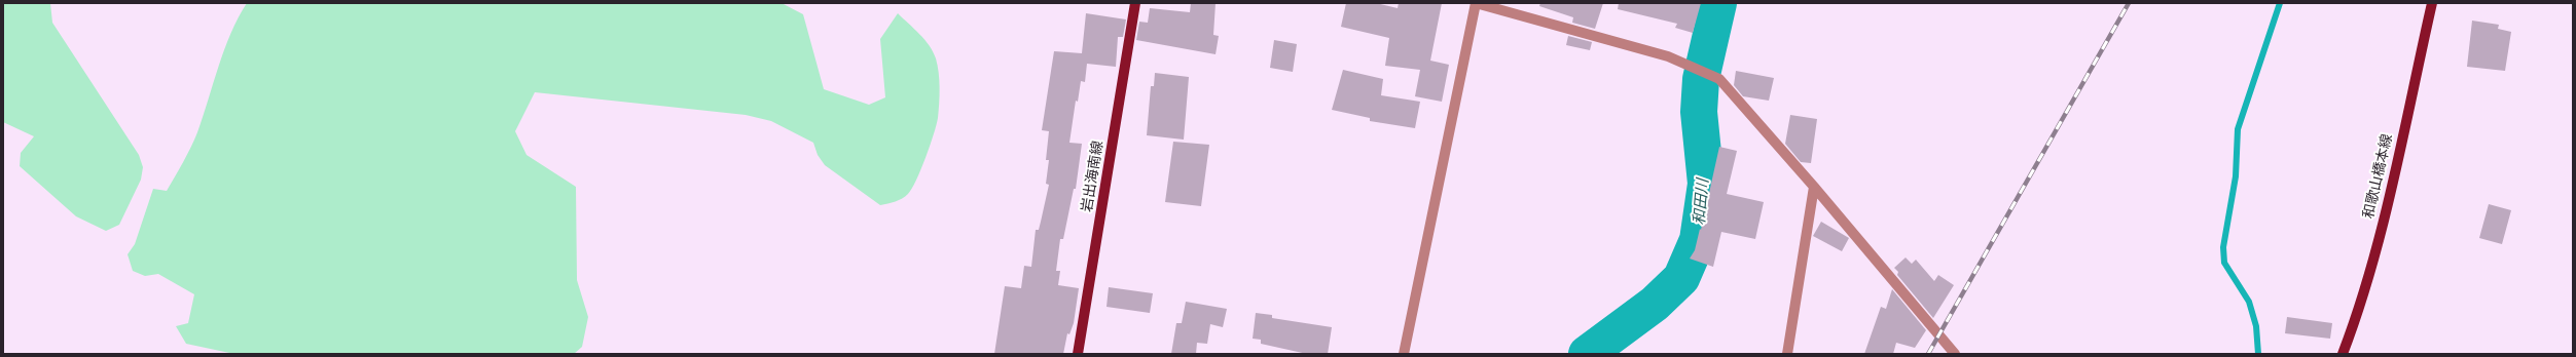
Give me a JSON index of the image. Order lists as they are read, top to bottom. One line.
{"streets":{"main road":["岩出海南線","和歌山橋本線"]},"water":["和田川"]}
